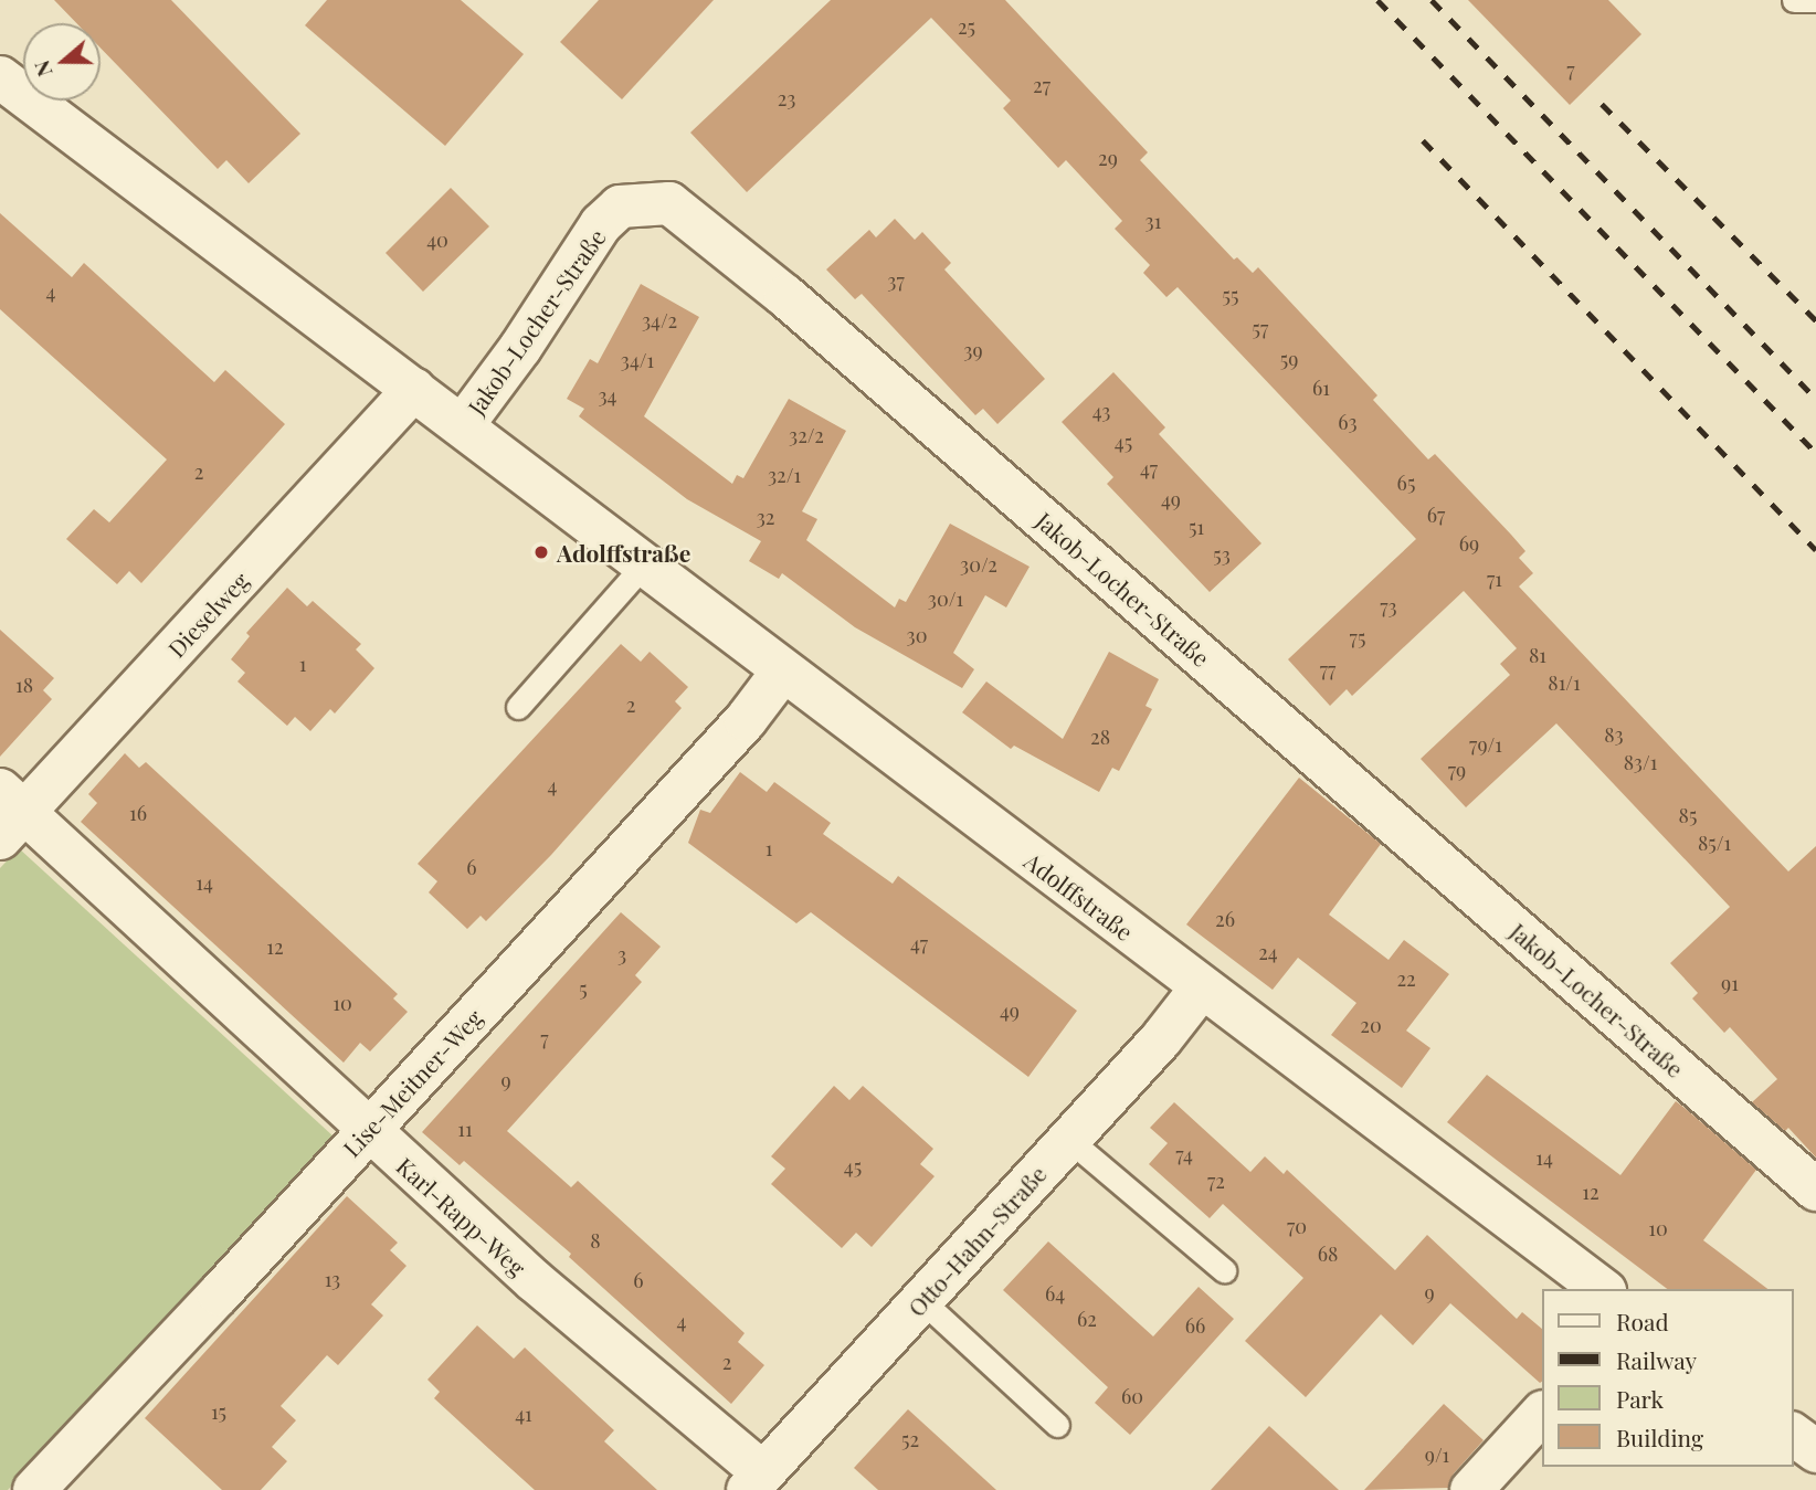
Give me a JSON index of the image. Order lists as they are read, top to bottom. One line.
{"streets":{"street":["Jakob-Locher-Straße","Dieselweg","Adolffstraße","Lise-Meitner-Weg","Karl-Rapp-Weg","Otto-Hahn-Straße"]},"crossings":[["Jakob-Locher-Straße","Adolffstraße"],["Dieselweg","Adolffstraße"],["Dieselweg","Karl-Rapp-Weg"],["Adolffstraße","Lise-Meitner-Weg"],["Adolffstraße","Otto-Hahn-Straße"],["Lise-Meitner-Weg","Karl-Rapp-Weg"],["Karl-Rapp-Weg","Otto-Hahn-Straße"]],"places":["Adolffstraße"],"house_numbers":["25","7","27","23","29","31","40","37","4","55","34/2","57","39","59","34/1","61","34","43","63","32/2","45","47","2","32/1","65","49","67","32","51","69","53","30/2","71","30/1","73","30","75","81","1","77","81/1","18","2","83","28","79/1","83/1","79","4","16","85","85/1","1","6","14","26","47","12","24","3","22","91","5","10","49","20","7","9","11","74","14","45","72","12","70","10","8","68","13","6","9","64","62","4","66","2","60","15","41","52","9/1"],"legend":["Road","Railway","Park","Building"],"north":"left"}
